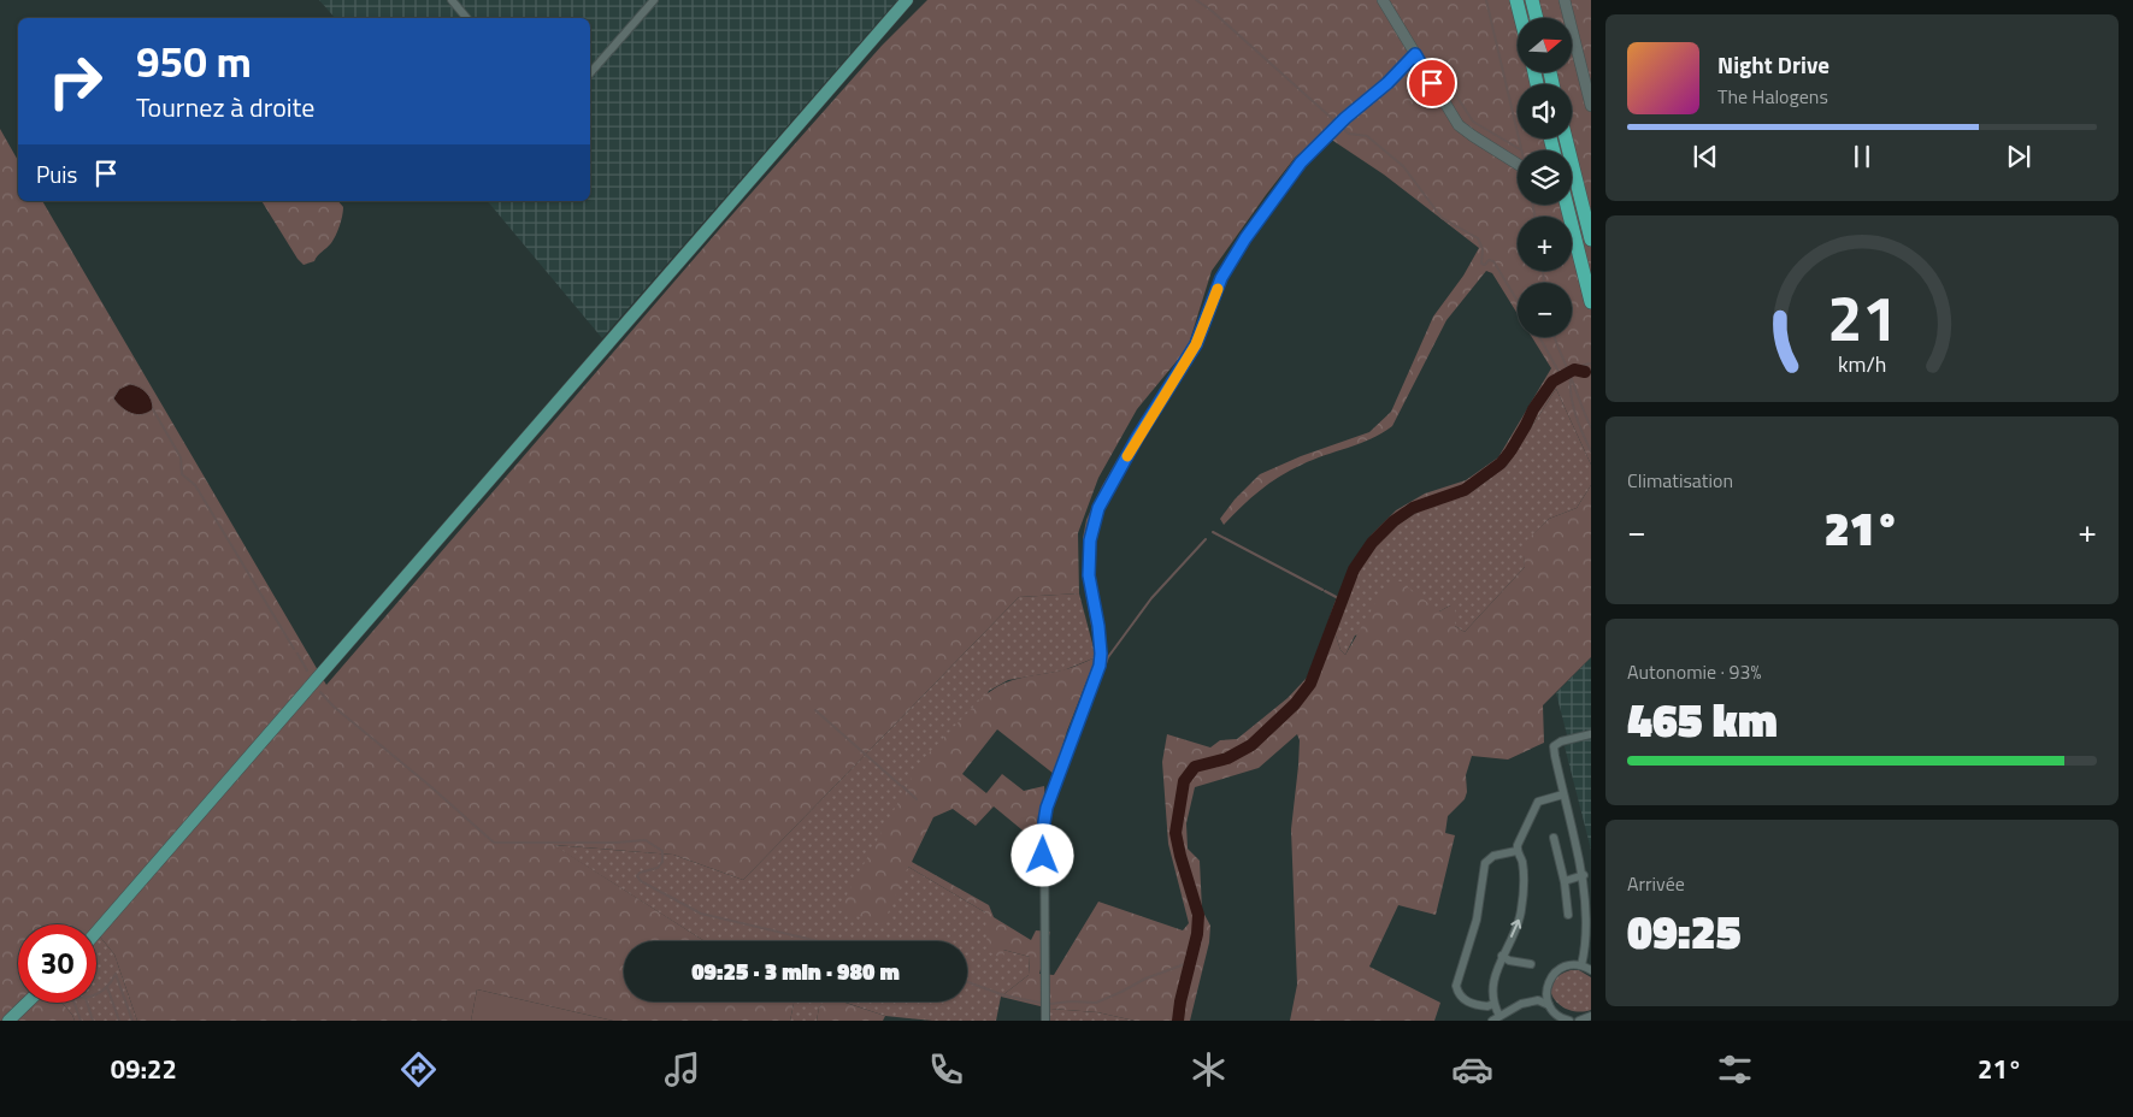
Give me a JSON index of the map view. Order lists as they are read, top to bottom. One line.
{"north":"right","page":{"map_buttons":["+","−"],"turn":["950 m","Tournez à droite"],"song":["Night Drive","The Halogens"],"then":"Puis","tile":["Climatisation",["Autonomie · 93%","465 km"],["Arrivée","09:25"]],"heat":["−","21°","+"],"limit":"30","trip":"09:25 · 3 min · 980 m","tabs":["09:22","21°"],"gauge":["21","km/h"]}}
